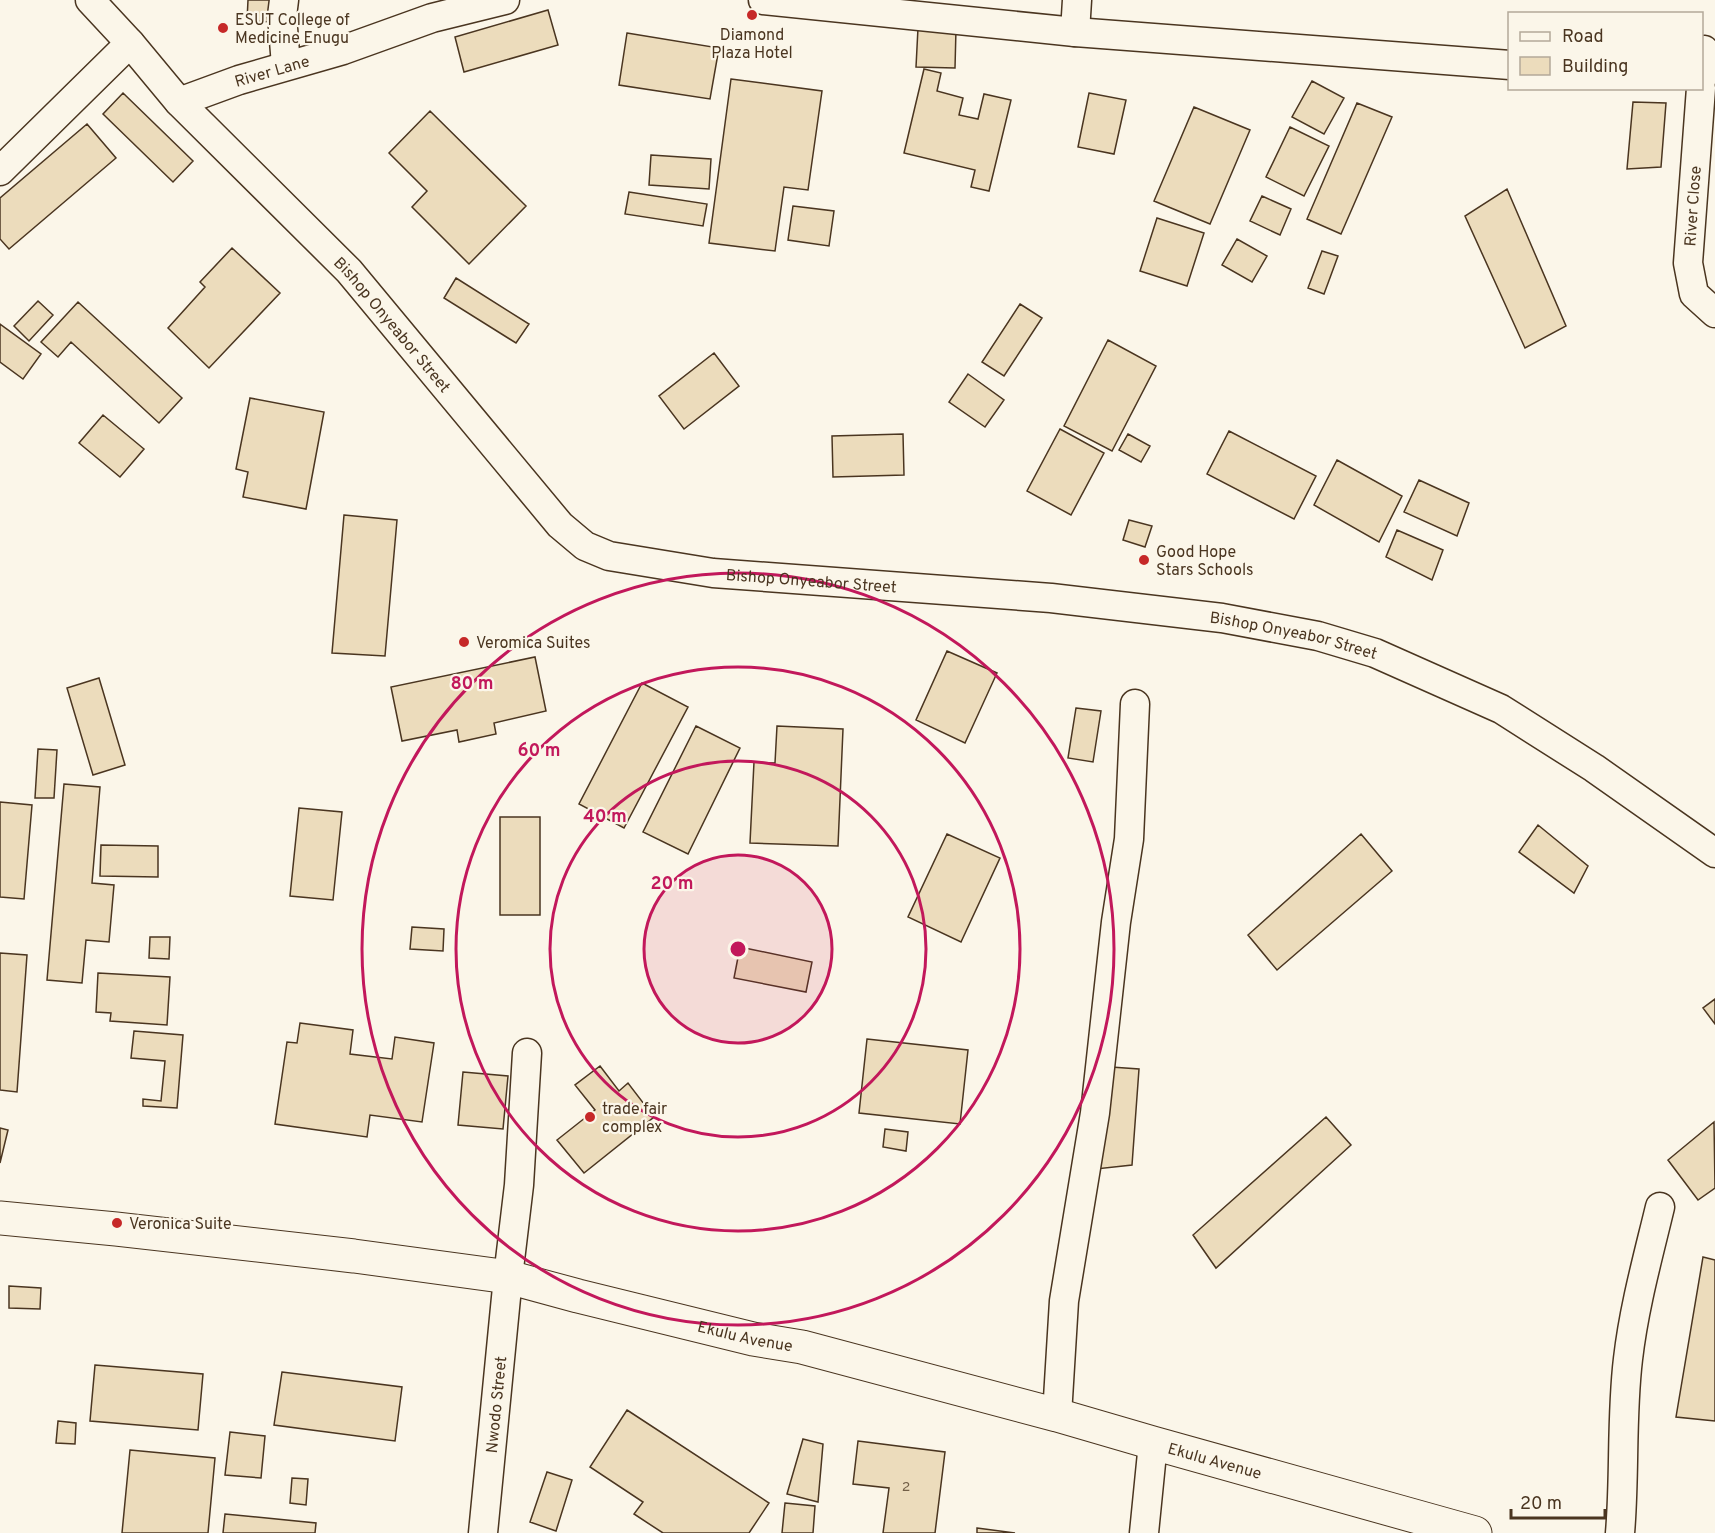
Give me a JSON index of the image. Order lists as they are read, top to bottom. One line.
{"streets":{"main road":["Ekulu Avenue"],"street":["River Lane","River Close","Bishop Onyeabor Street","Nwodo Street"]},"crossings":[["River Lane","Bishop Onyeabor Street"],["Ekulu Avenue","Nwodo Street"]],"places":["Diamond Plaza Hotel","ESUT College of Medicine Enugu","Good Hope Stars Schools","Veromica Suites","trade fair complex","Veronica Suite"],"house_numbers":["2"],"legend":["Road","Building"],"scale_bar":"20 m","rings":["80 m","60 m","40 m","20 m"]}
